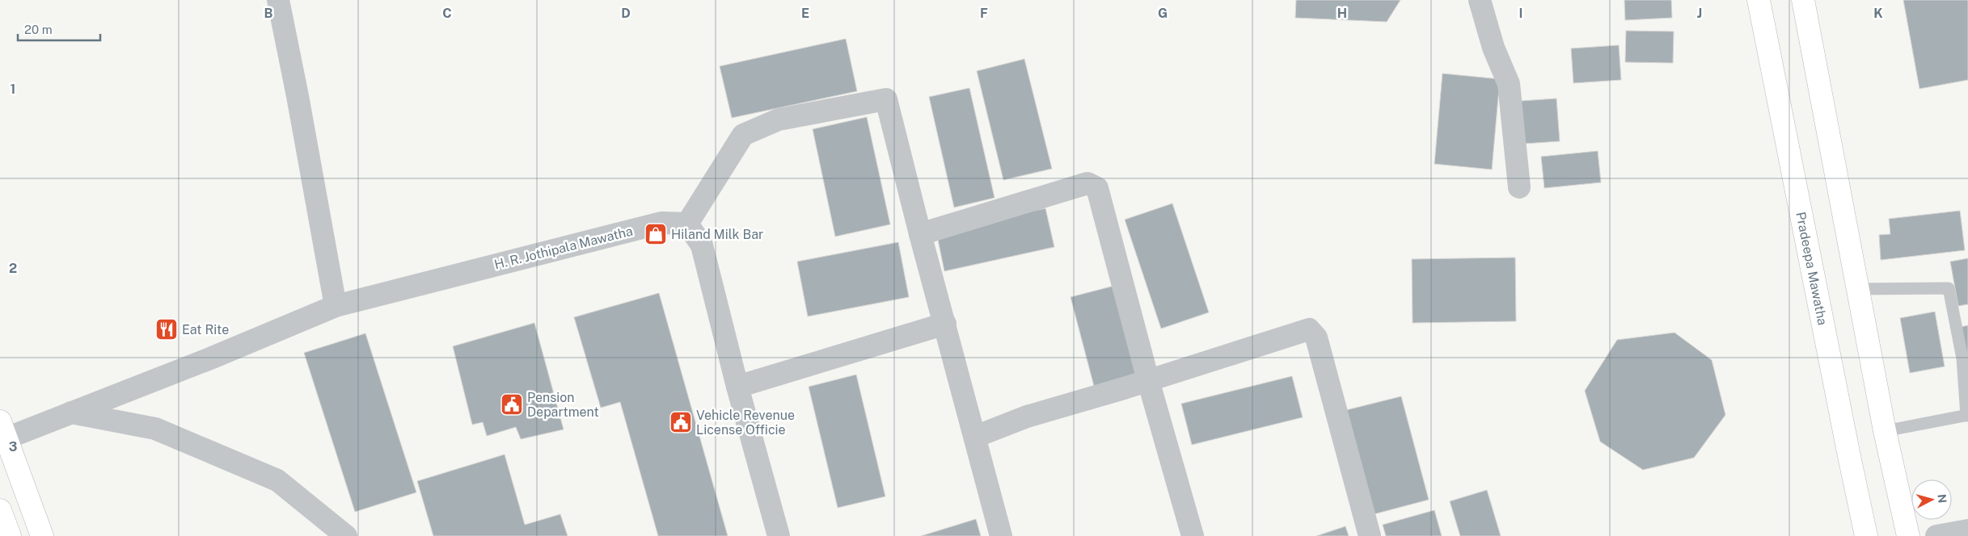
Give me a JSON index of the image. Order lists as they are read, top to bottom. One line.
{"streets":{"main road":["Pradeepa Mawatha"],"street":["H. R. Jothipala Mawatha"]},"places":{"shop":["Hiland Milk Bar"],"restaurant":["Eat Rite"],"public building":["Pension Department","Vehicle Revenue License Officie"]},"scale_bar":"20 m","north":"right","grid":{"columns":["B","C","D","E","F","G","H","I","J","K"],"rows":["1","2","3"]}}
